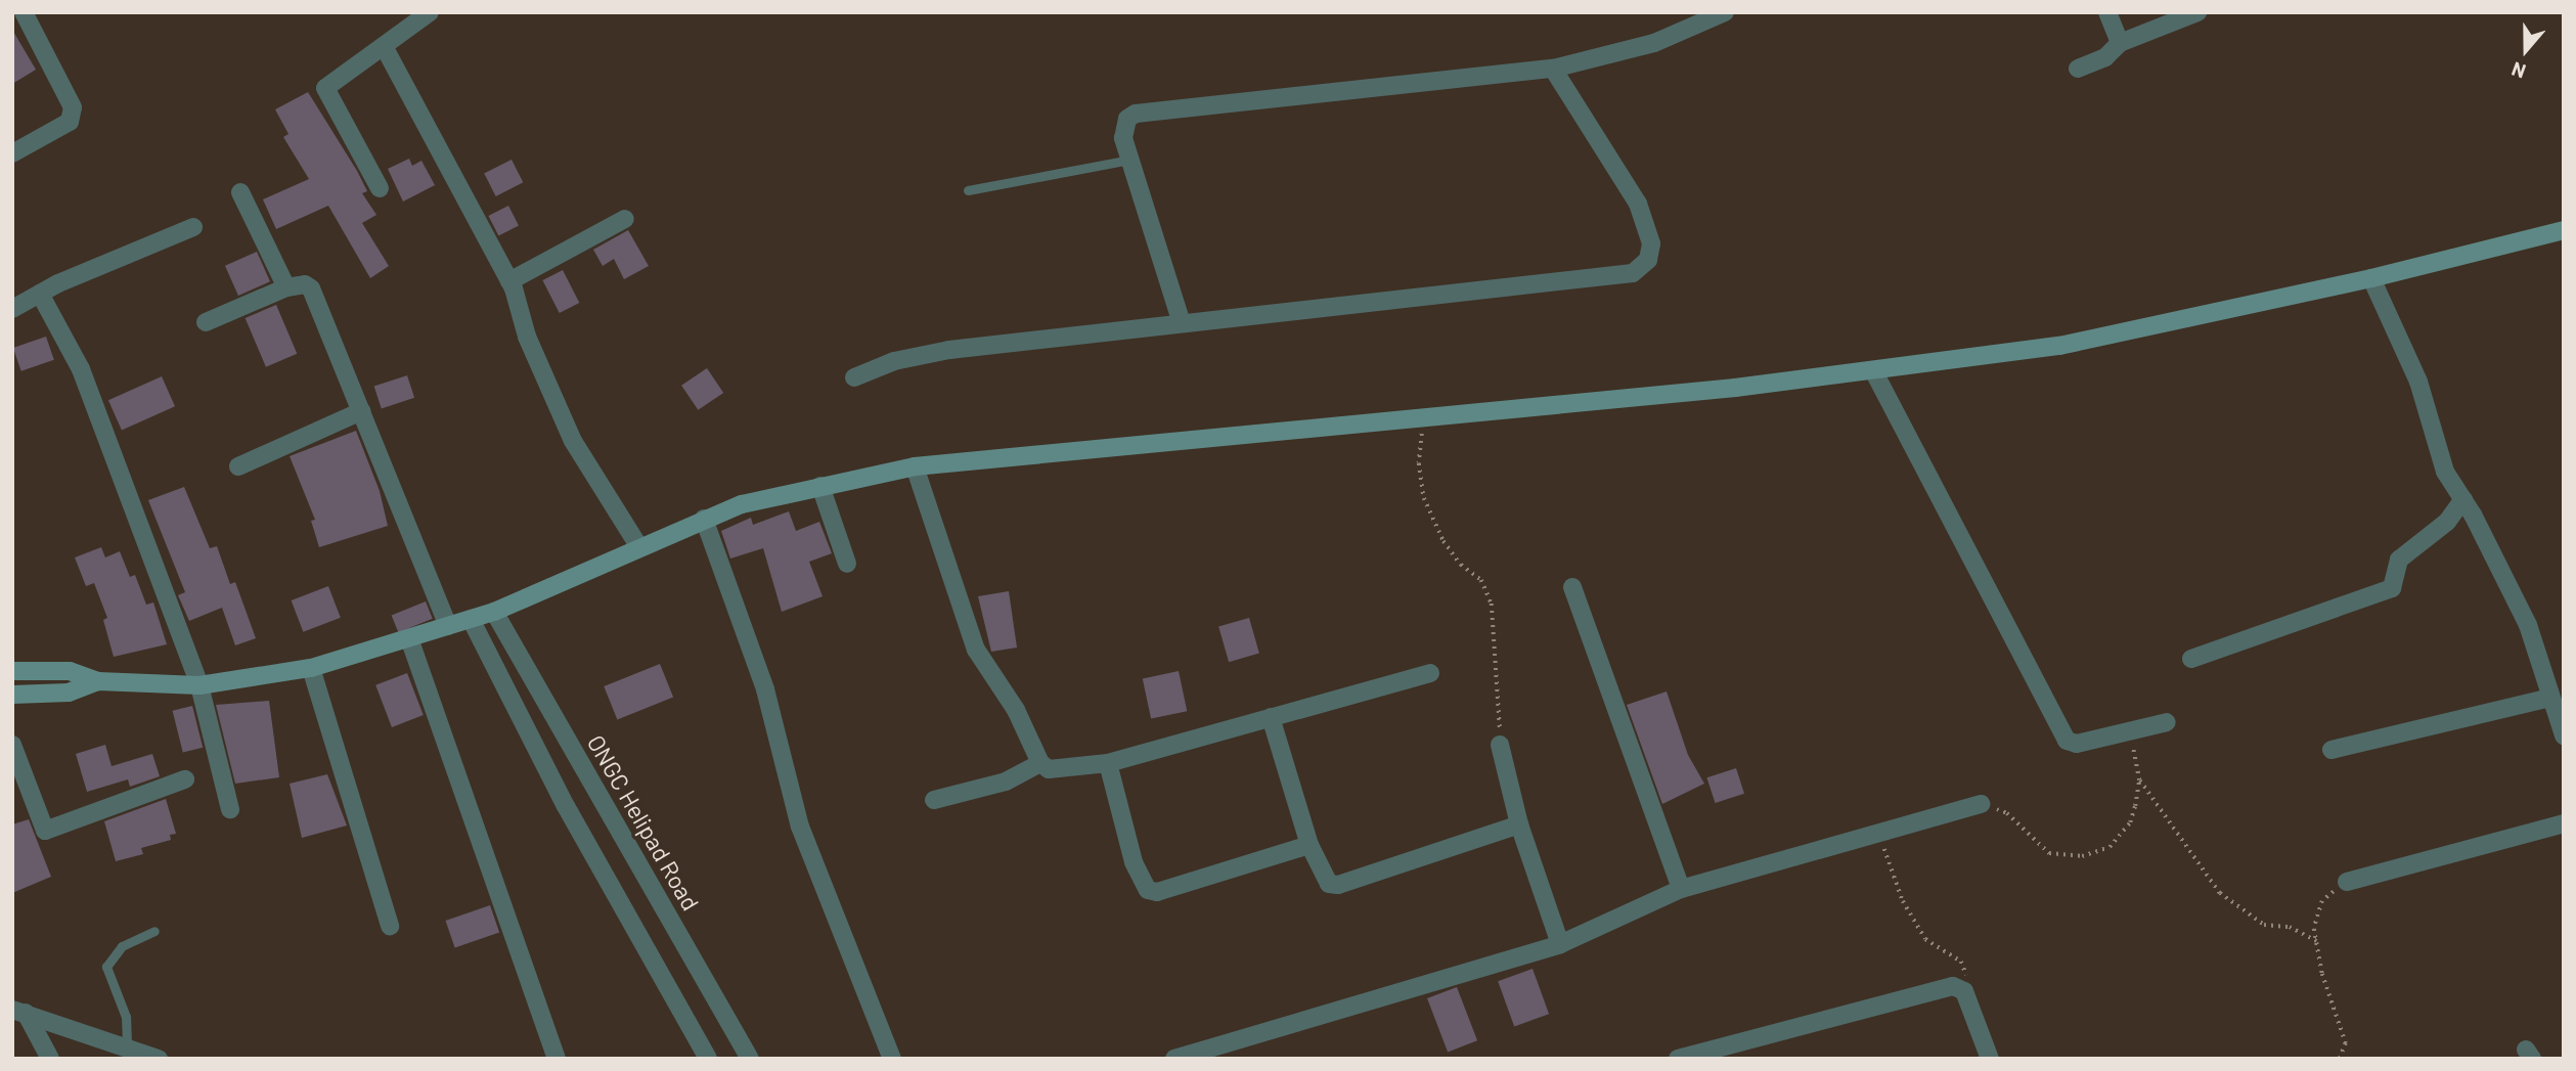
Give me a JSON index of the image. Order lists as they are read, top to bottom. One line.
{"streets":{"street":["ONGC Helipad Road"]},"north":"bottom"}
